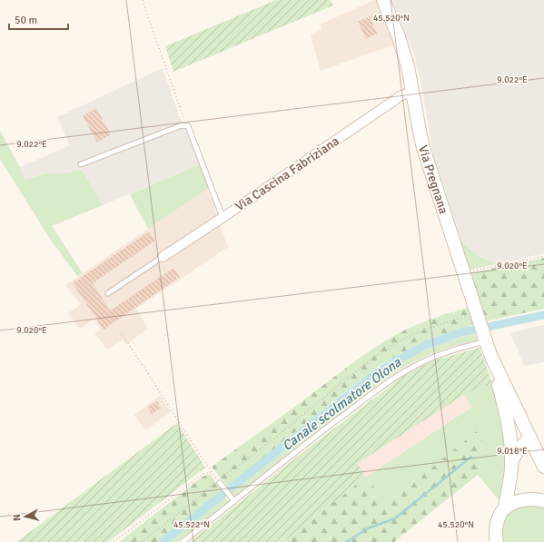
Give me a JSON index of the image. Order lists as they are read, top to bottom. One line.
{"streets":{"street":["Via Cascina Fabriziana","Via Pregnana"]},"crossings":[["Via Cascina Fabriziana","Via Pregnana"]],"water":["Canale scolmatore Olona"],"scale_bar":"50 m","north":"left","coordinates":["45.520°N","9.022°E","9.020°E","9.018°E","45.522°N"]}
